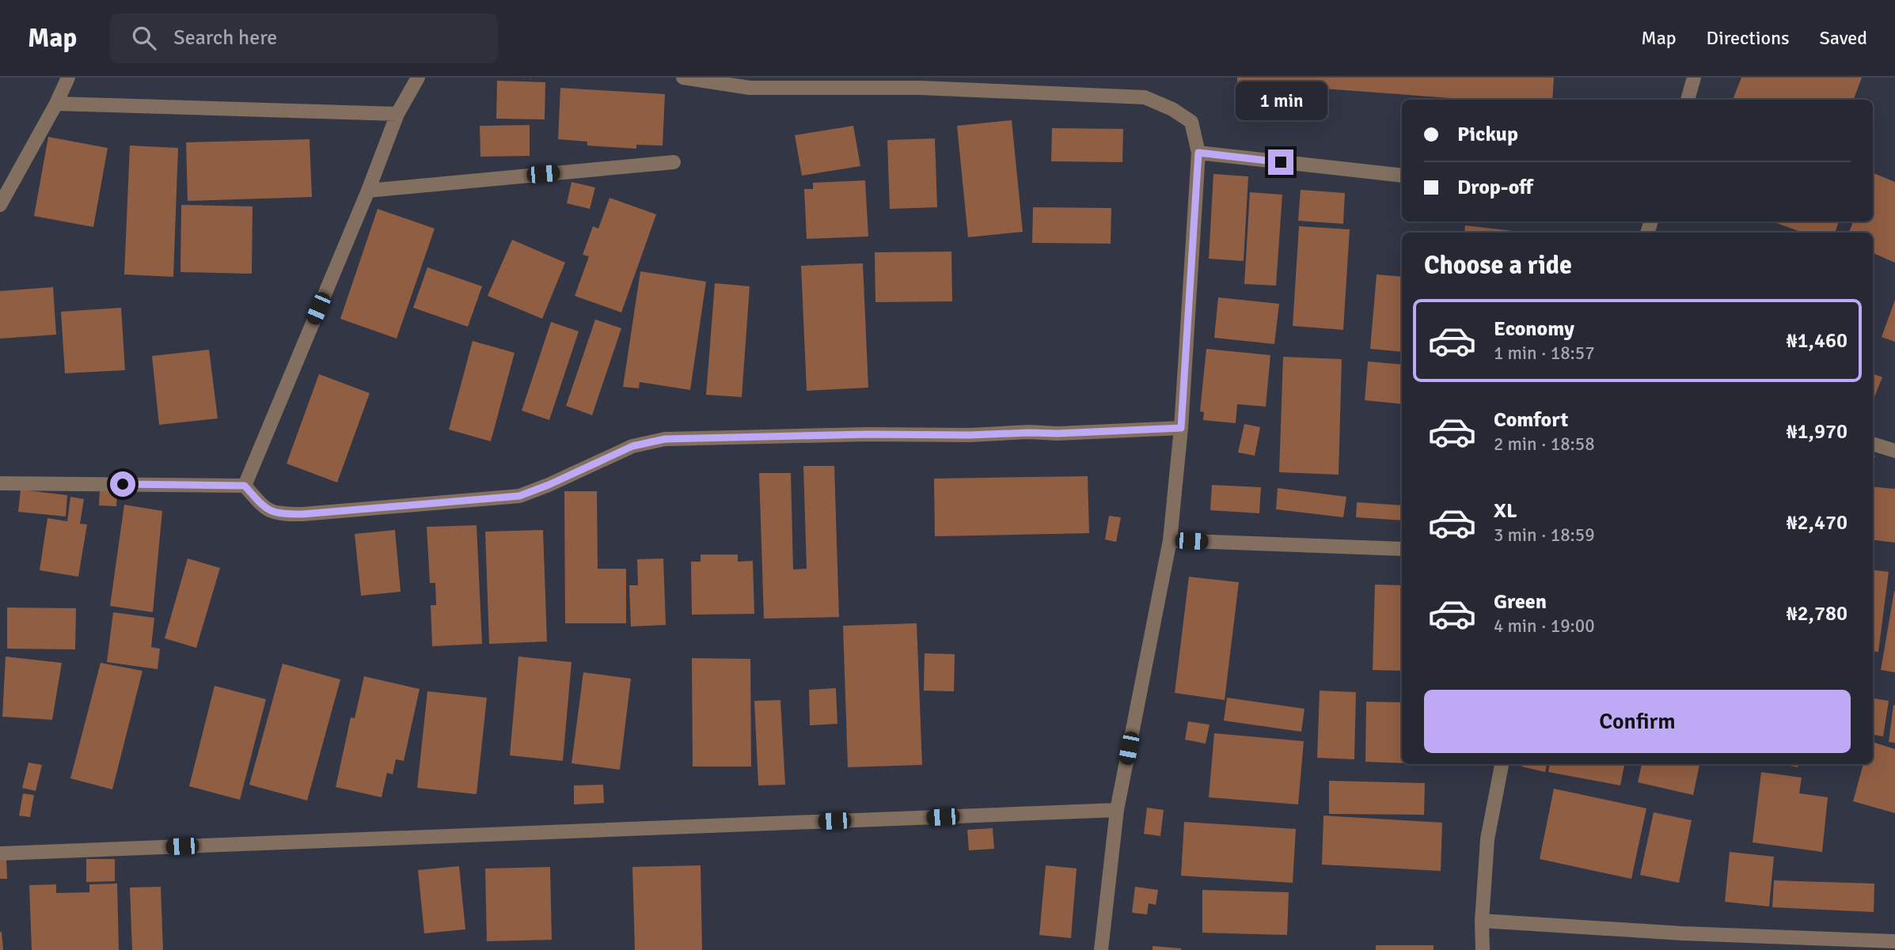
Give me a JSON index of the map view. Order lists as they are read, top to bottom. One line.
{"page":{"header":"Map","search":"Search here","nav":["Map","Directions","Saved"],"bubble":"1 min","banner":["Pickup","Drop-off"],"heading":"Choose a ride","list":[{"name":"Economy","note":"1 min · 18:57","value":"₦1,460"},{"name":"Comfort","note":"2 min · 18:58","value":"₦1,970"},{"name":"XL","note":"3 min · 18:59","value":"₦2,470"},{"name":"Green","note":"4 min · 19:00","value":"₦2,780"}],"buttons":"Confirm"}}
